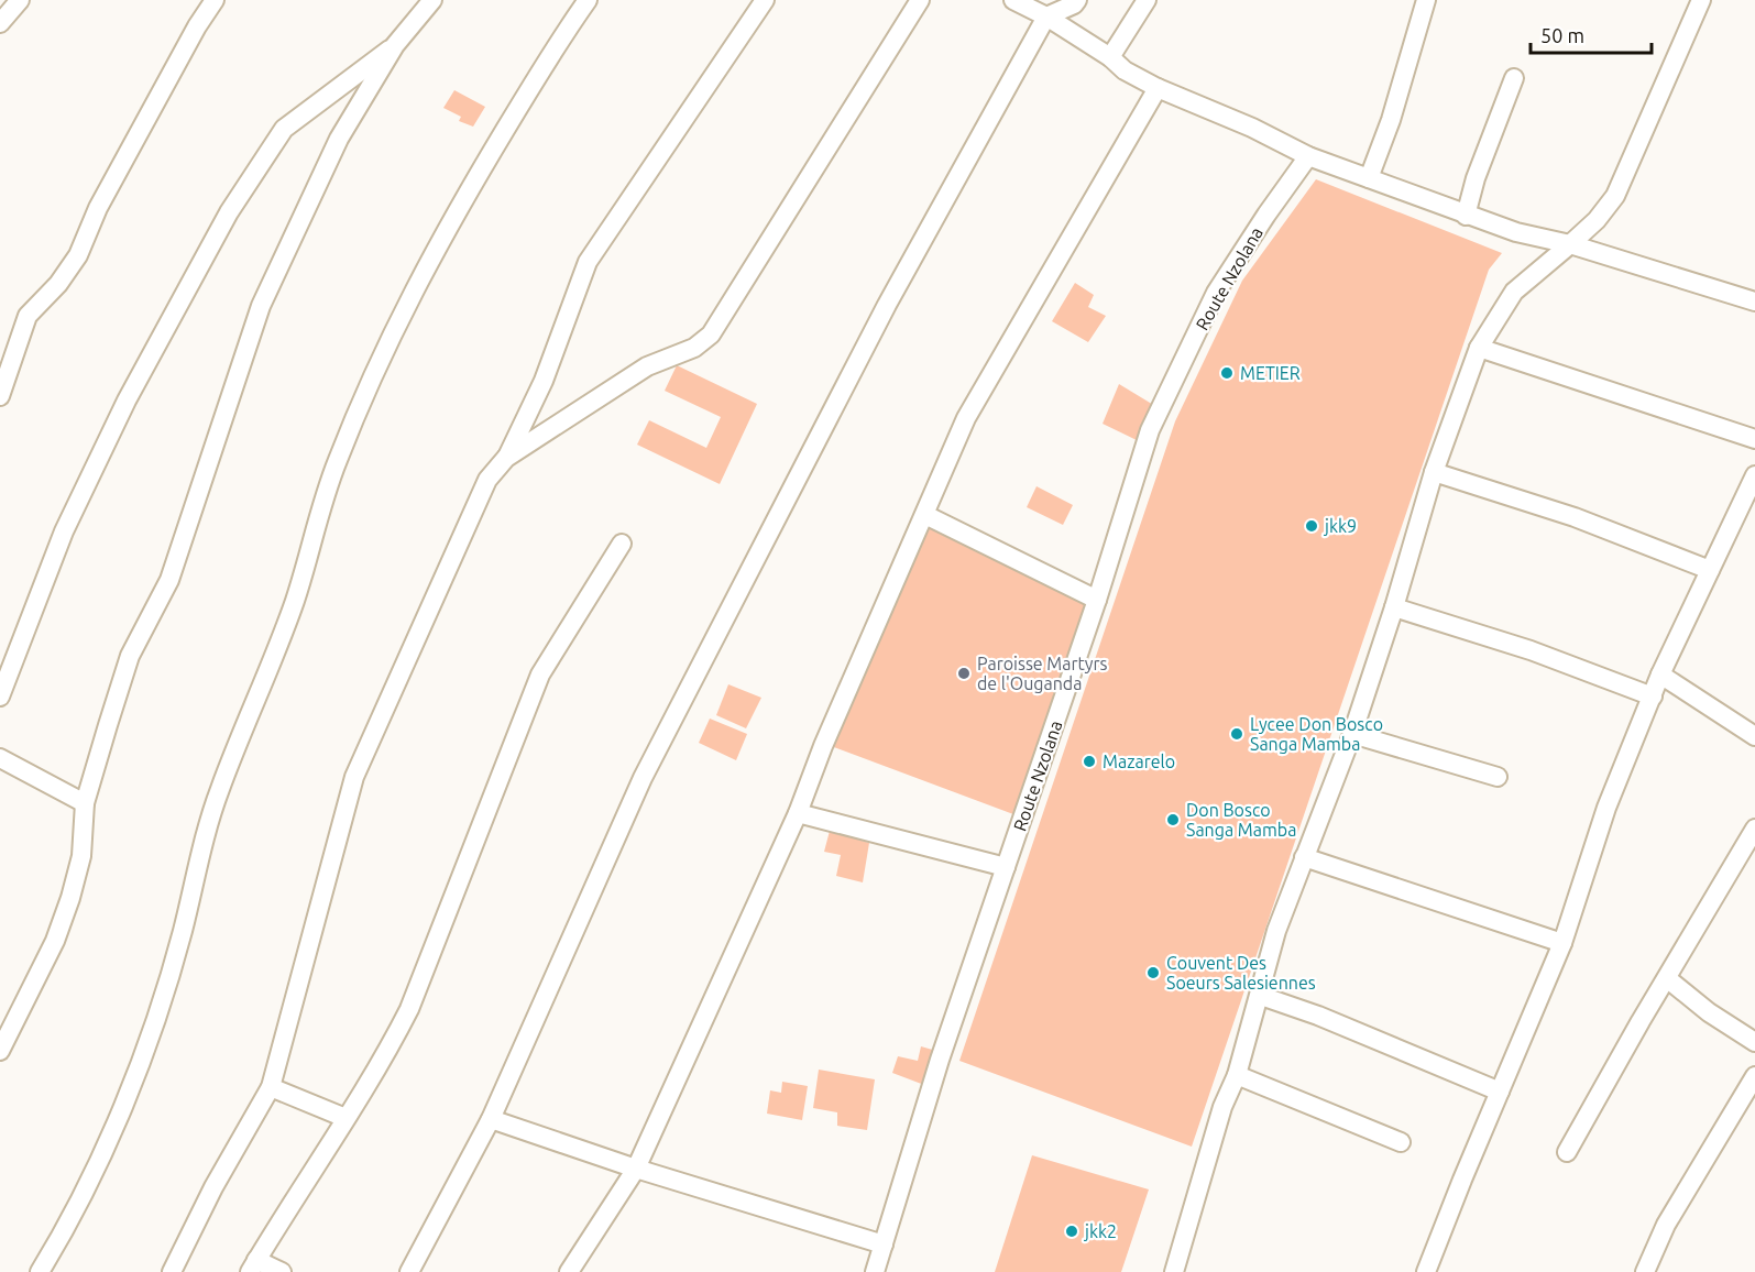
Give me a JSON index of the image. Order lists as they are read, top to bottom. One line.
{"streets":{"street":["Route Nzolana"]},"places":["METIER","jkk9","Paroisse Martyrs de l'Ouganda","Lycee Don Bosco Sanga Mamba","Mazarelo","Don Bosco Sanga Mamba","Couvent Des Soeurs Salesiennes","jkk2"],"scale_bar":"50 m"}
